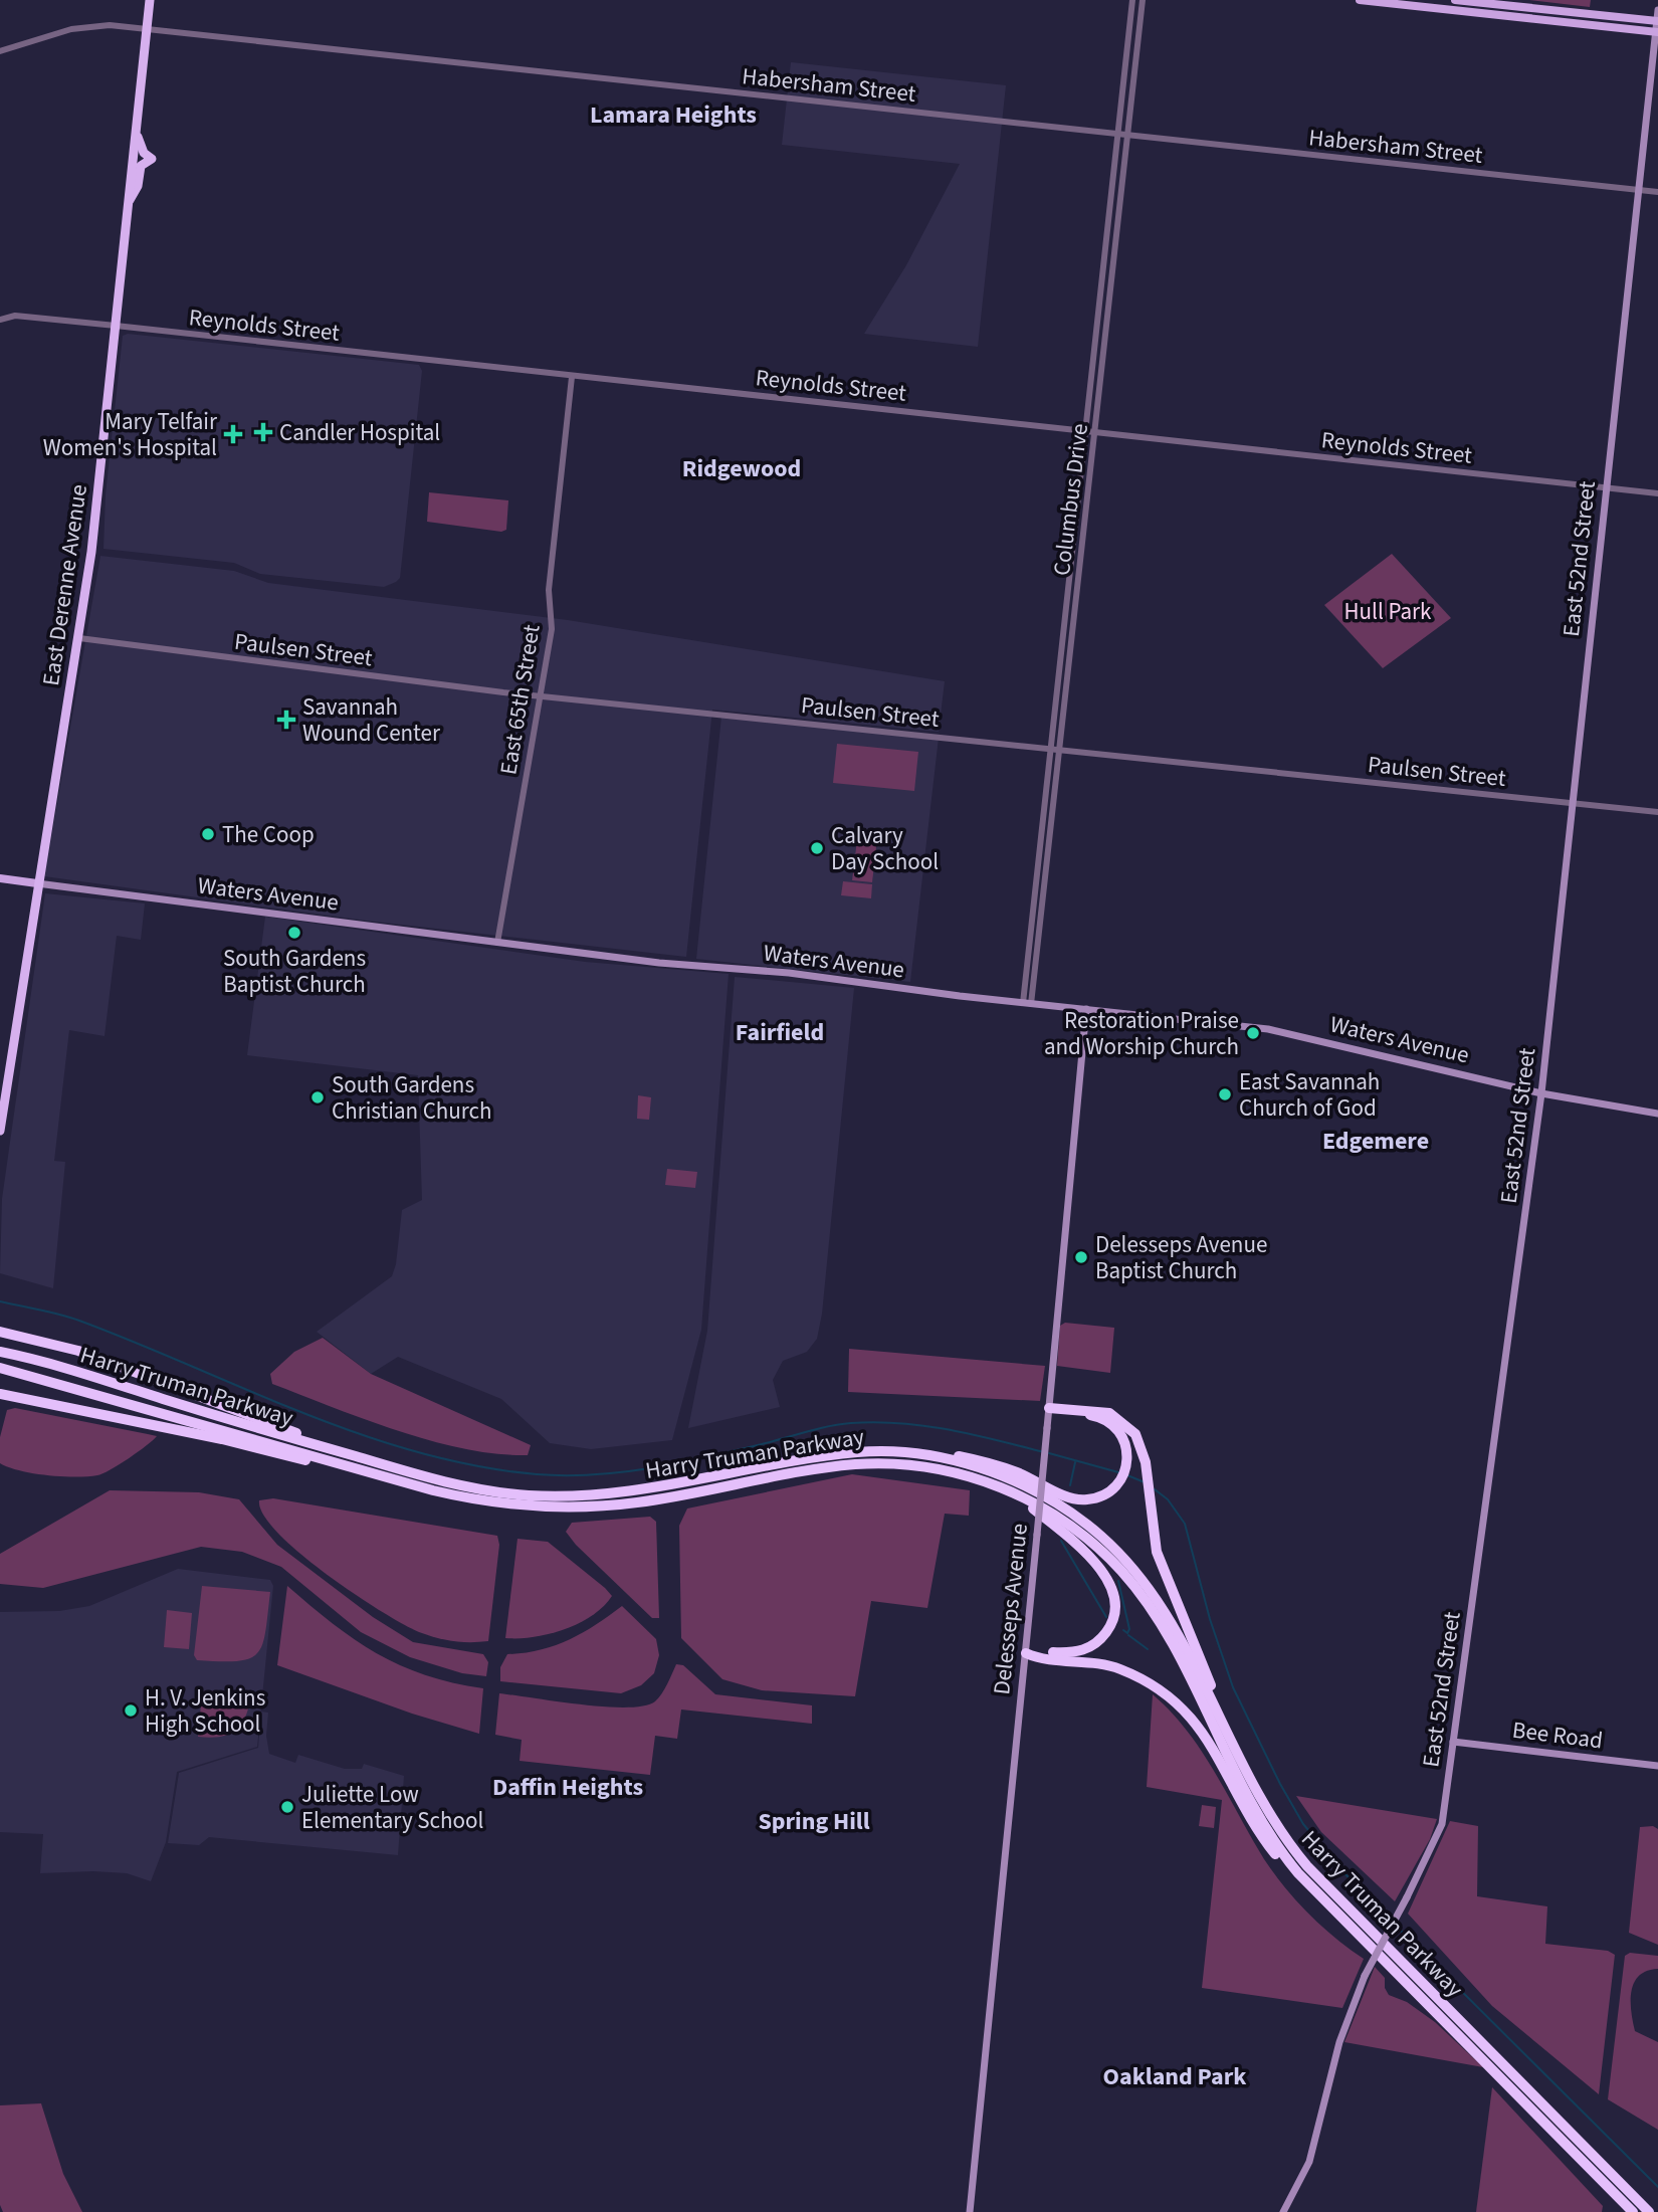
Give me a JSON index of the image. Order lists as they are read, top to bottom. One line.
{"streets":{"highway":["East Derenne Avenue","Harry Truman Parkway"],"main road":["East 52nd Street","Waters Avenue","Delesseps Avenue","Bee Road"],"street":["Habersham Street","Reynolds Street","Columbus Drive","Paulsen Street","East 65th Street"]},"crossings":[["Habersham Street","Columbus Drive"],["Habersham Street","East 52nd Street"],["Habersham Street","East Derenne Avenue"],["Reynolds Street","Columbus Drive"],["Reynolds Street","East 52nd Street"],["Reynolds Street","East Derenne Avenue"],["Reynolds Street","East 65th Street"],["Columbus Drive","Paulsen Street"],["Columbus Drive","Waters Avenue"],["East 52nd Street","Paulsen Street"],["East 52nd Street","Waters Avenue"],["East 52nd Street","Bee Road"],["East Derenne Avenue","Paulsen Street"],["East Derenne Avenue","Waters Avenue"],["Paulsen Street","East 65th Street"],["East 65th Street","Waters Avenue"],["Waters Avenue","Delesseps Avenue"]],"districts":["Lamara Heights","Ridgewood","Fairfield","Edgemere","Daffin Heights","Spring Hill","Oakland Park"],"parks":["Hull Park"],"places":{"health":["Candler Hospital","Mary Telfair Women's Hospital","Savannah Wound Center"],"other":["The Coop","Calvary Day School","South Gardens Baptist Church","Restoration Praise and Worship Church","East Savannah Church of God","South Gardens Christian Church","Delesseps Avenue Baptist Church","H. V. Jenkins High School","Juliette Low Elementary School"]}}
